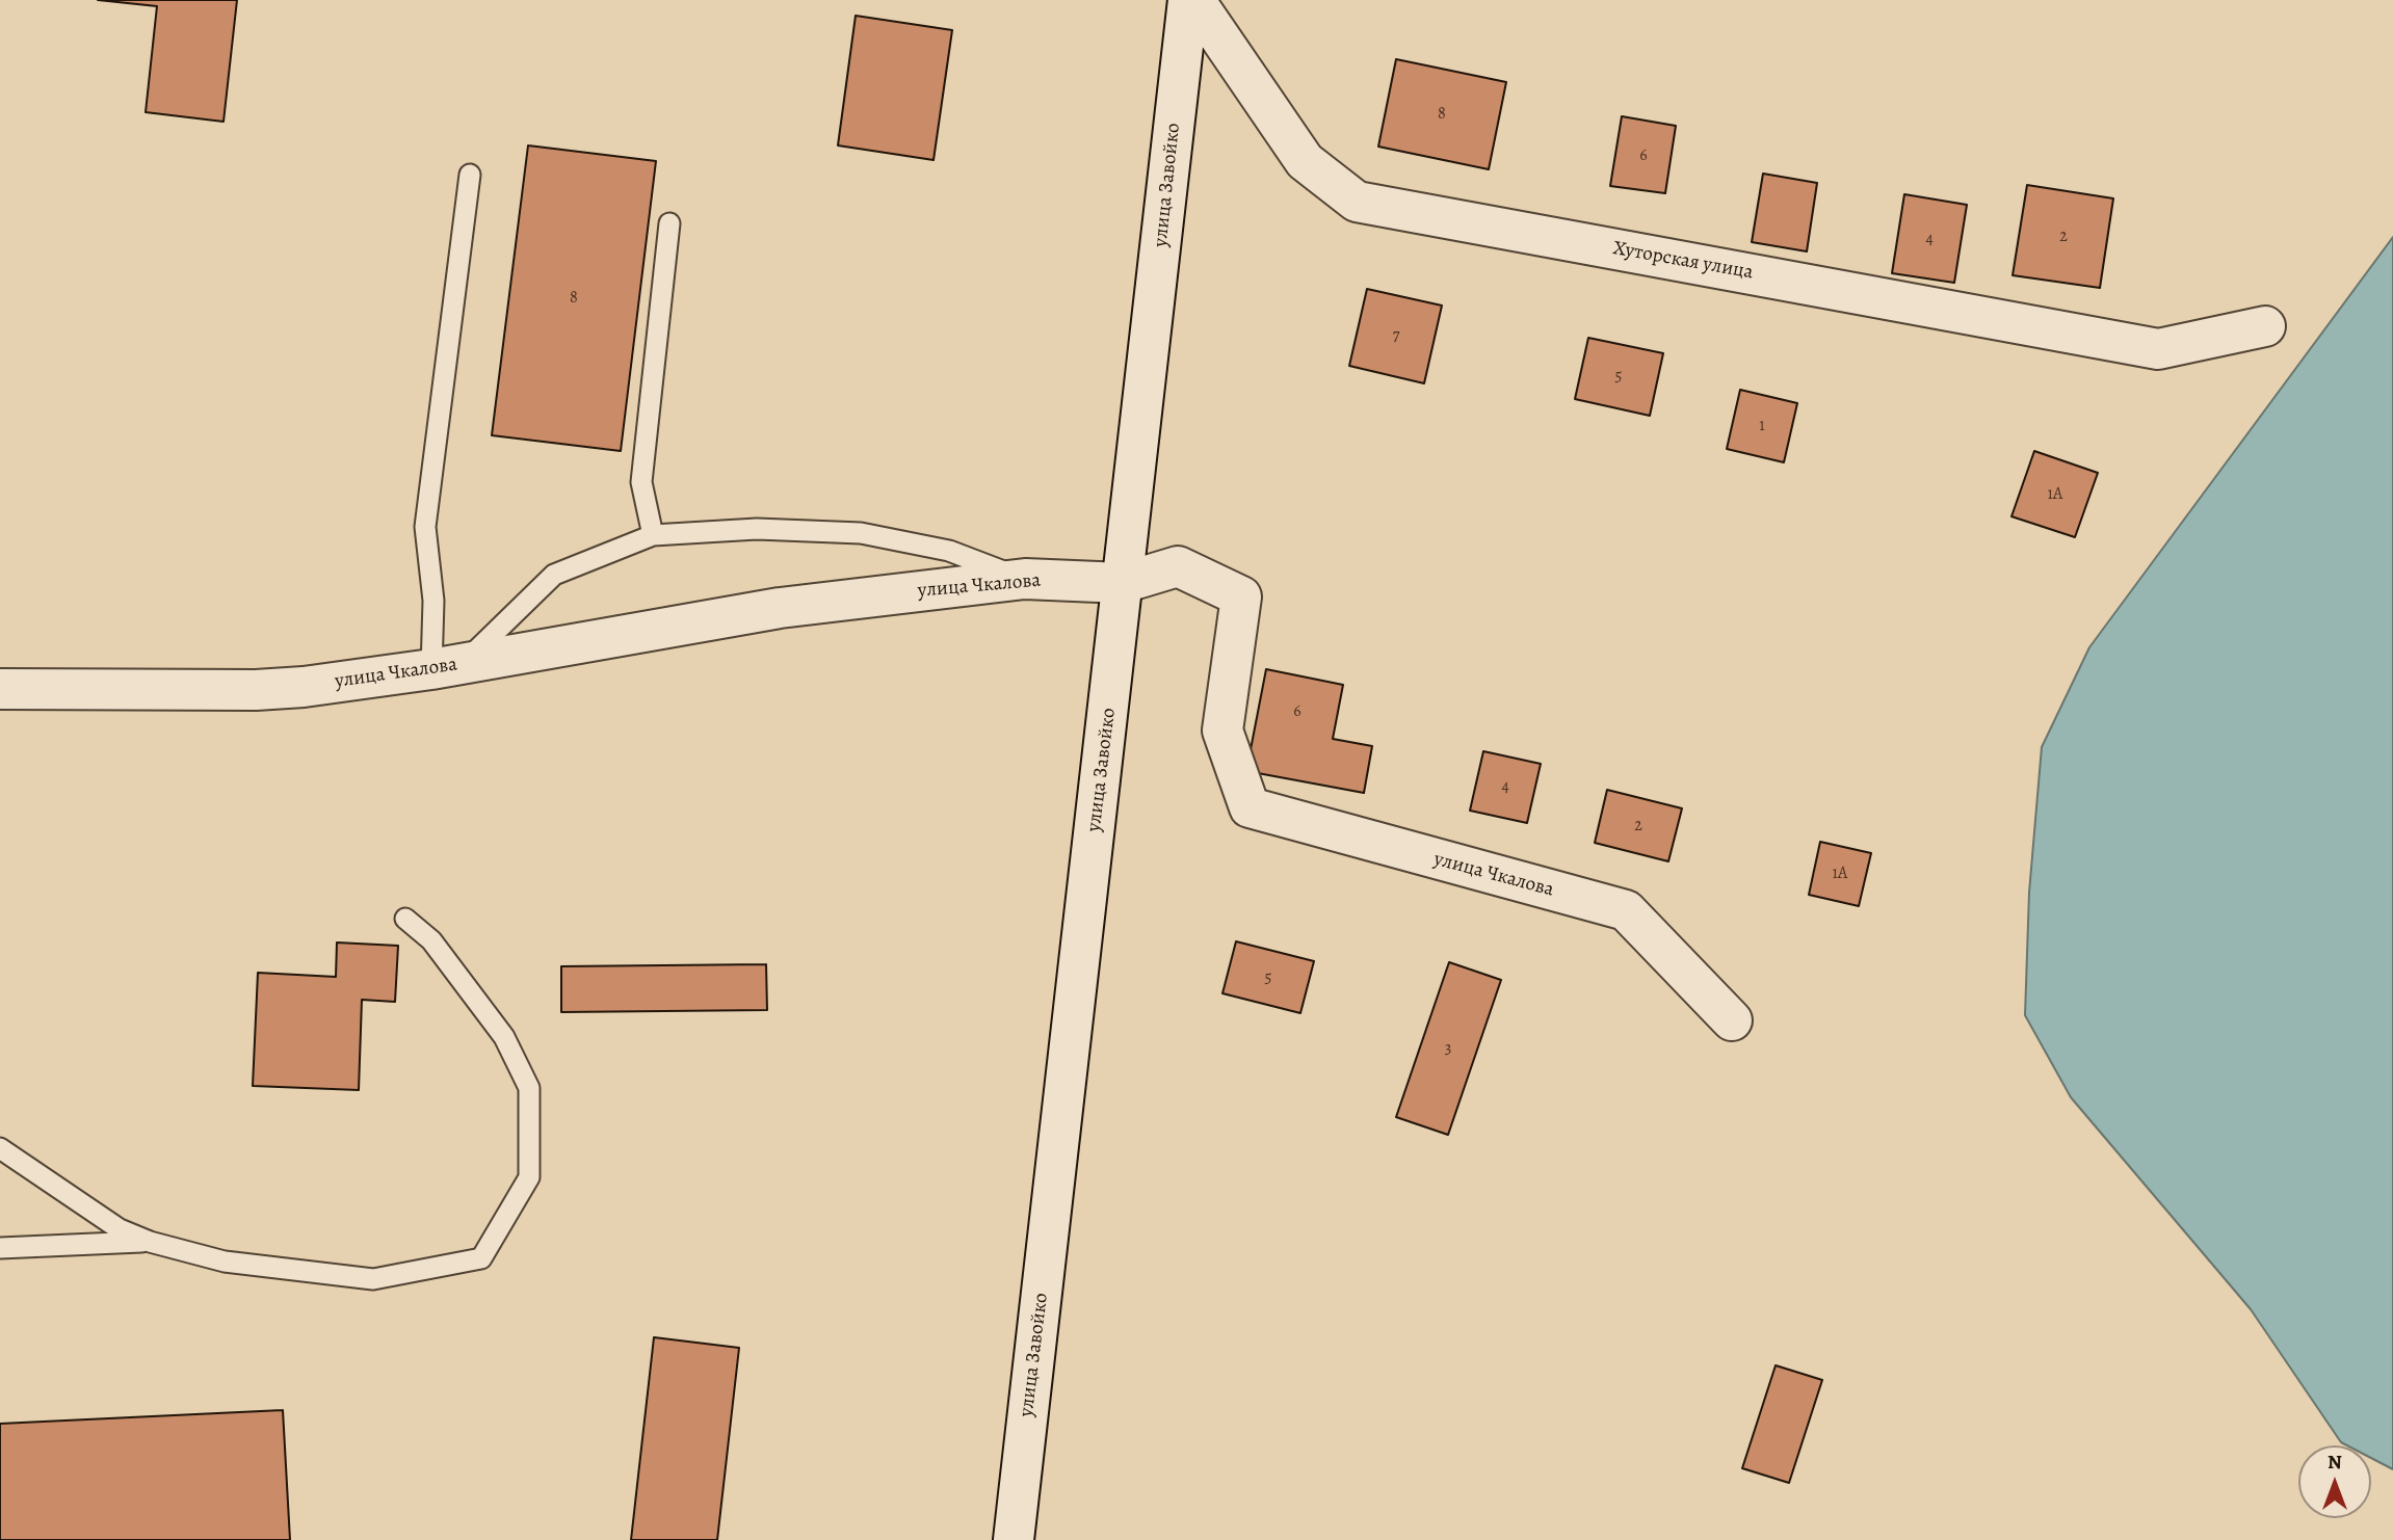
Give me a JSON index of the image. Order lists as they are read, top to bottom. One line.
{"streets":{"street":["улица Завойко","Хуторская улица","улица Чкалова"]},"crossings":[["улица Завойко","улица Чкалова"]],"house_numbers":["8","6","2","4","8","7","5","1","1А","6","4","2","1А","5","3"],"north":"top"}
